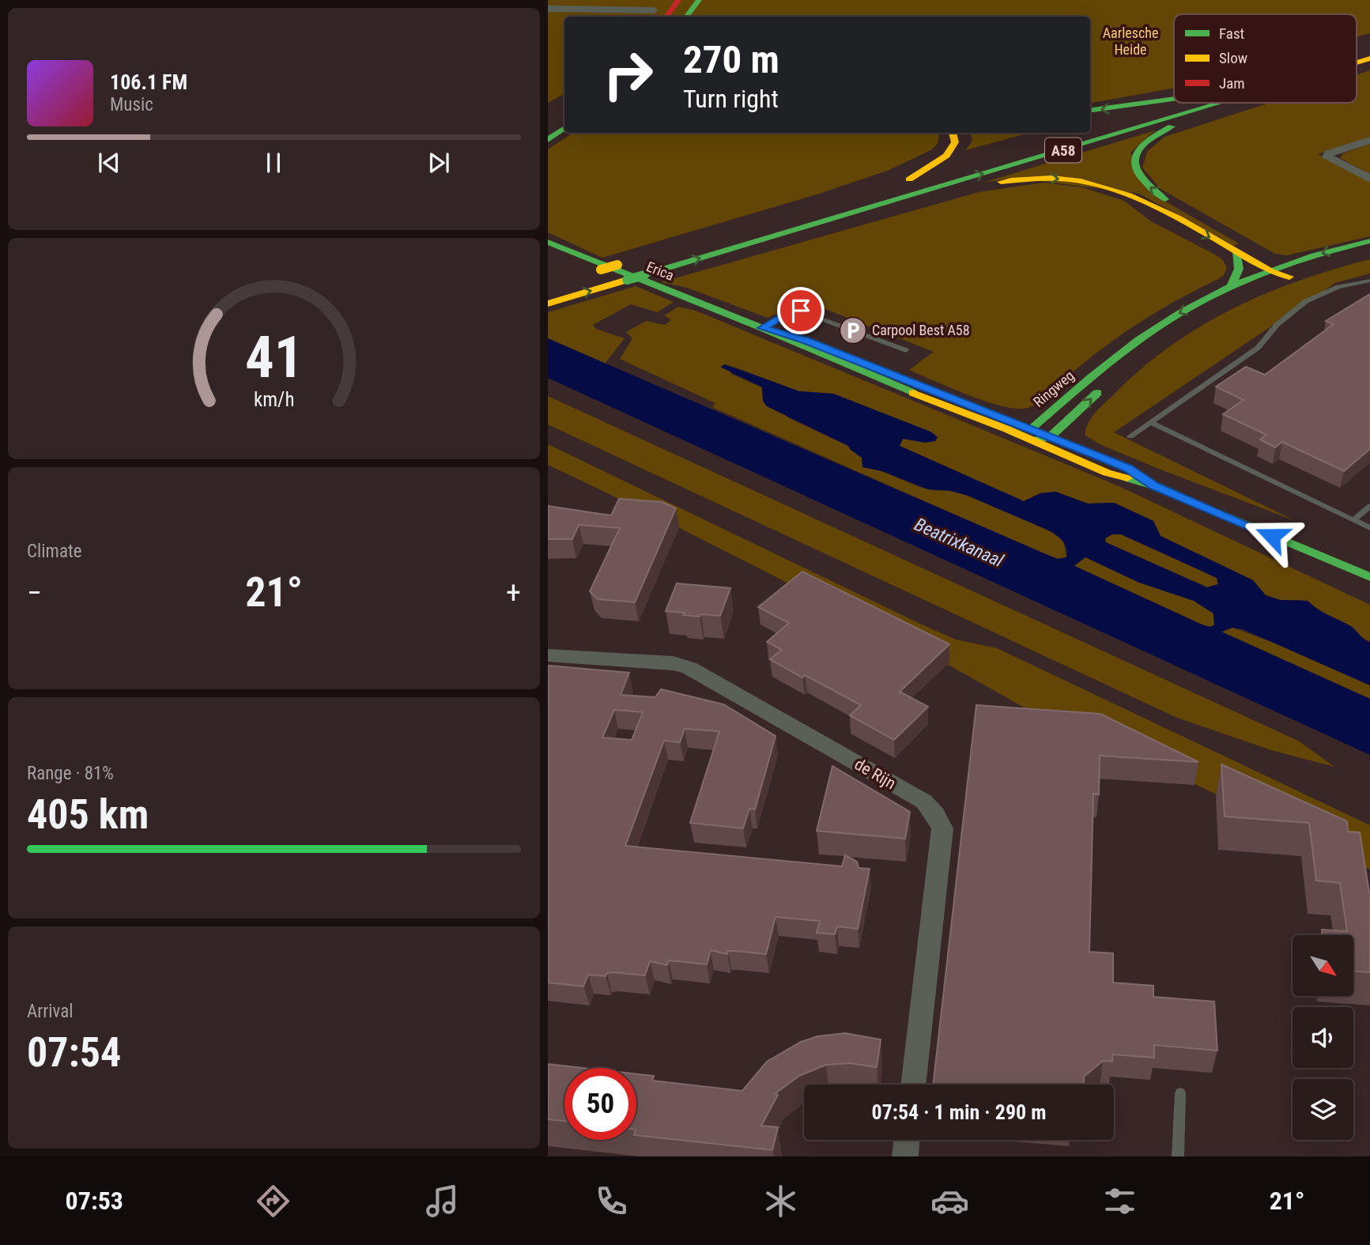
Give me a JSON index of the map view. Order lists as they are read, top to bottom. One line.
{"streets":{"main road":["A58","Erica","Ringweg"],"street":["de Rijn"]},"crossings":[["A58","Ringweg"],["Erica","Ringweg"]],"water":["Beatrixkanaal"],"parks":["Aarlesche Heide"],"places":{"parking":["Carpool Best A58"]},"legend":["Fast","Slow","Jam"],"north":"bottom right","page":{"turn":["270 m","Turn right"],"song":["106.1 FM","Music"],"tile":["Climate",["Range · 81%","405 km"],["Arrival","07:54"]],"heat":["−","21°","+"],"limit":"50","trip":"07:54 · 1 min · 290 m","tabs":["07:53","21°"],"gauge":["41","km/h"]}}
